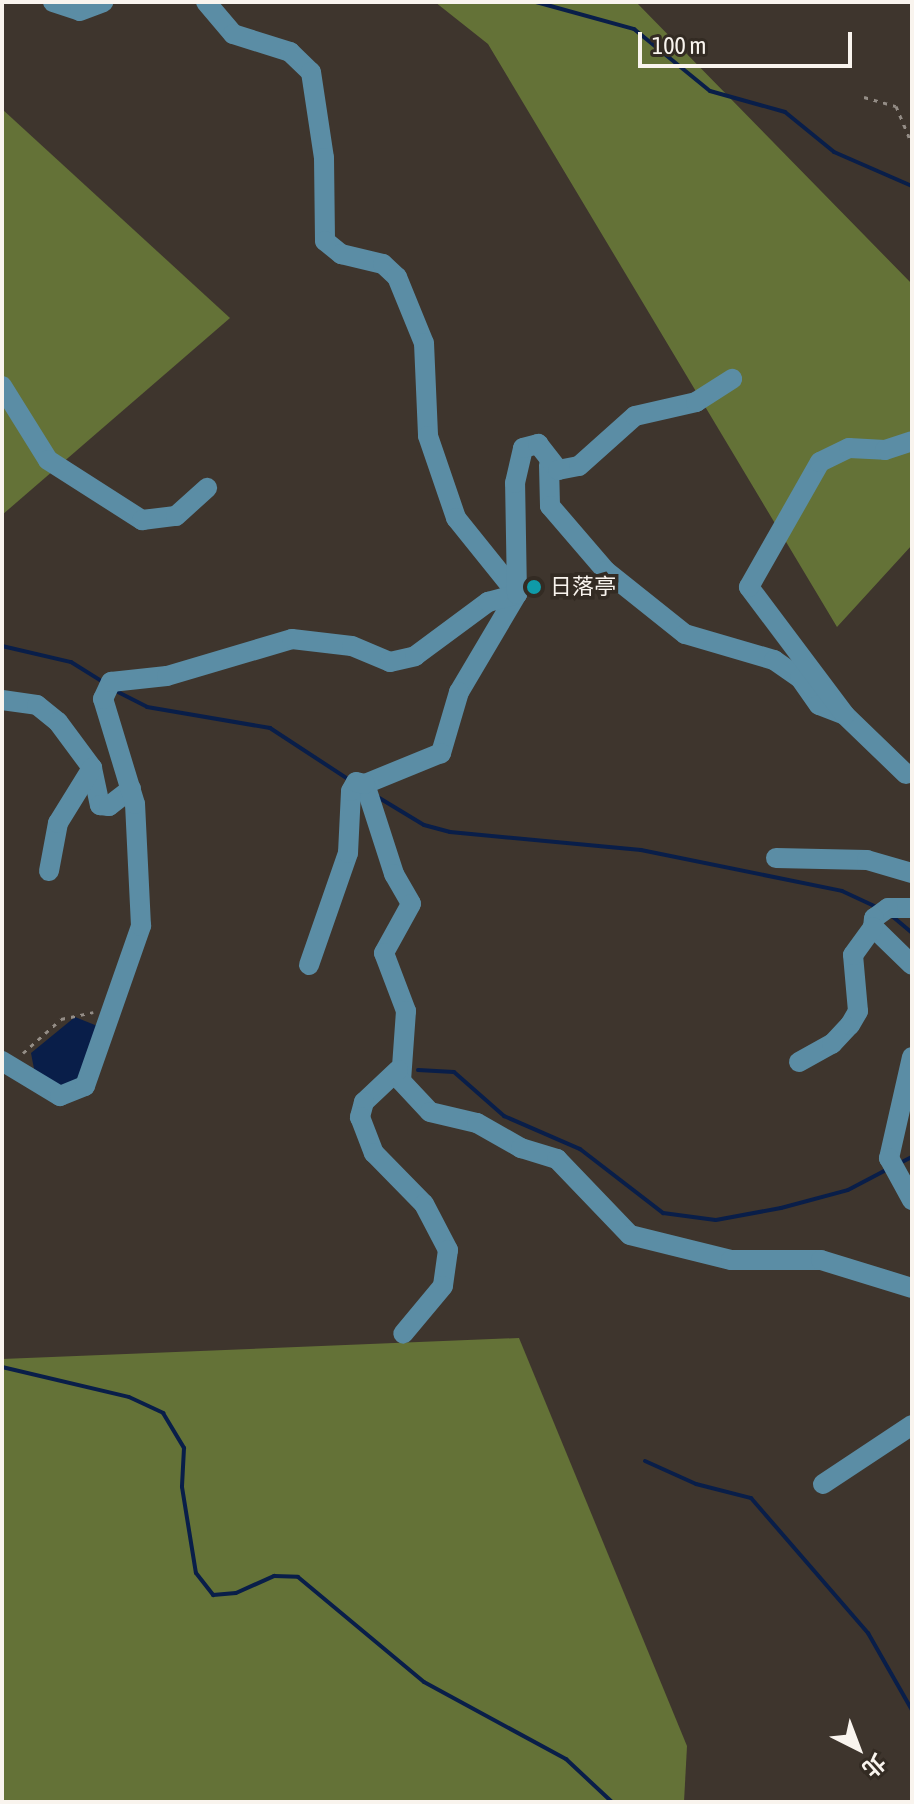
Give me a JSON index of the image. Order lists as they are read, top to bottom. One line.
{"places":["日落亭"],"scale_bar":"100 m","north":"bottom right"}
